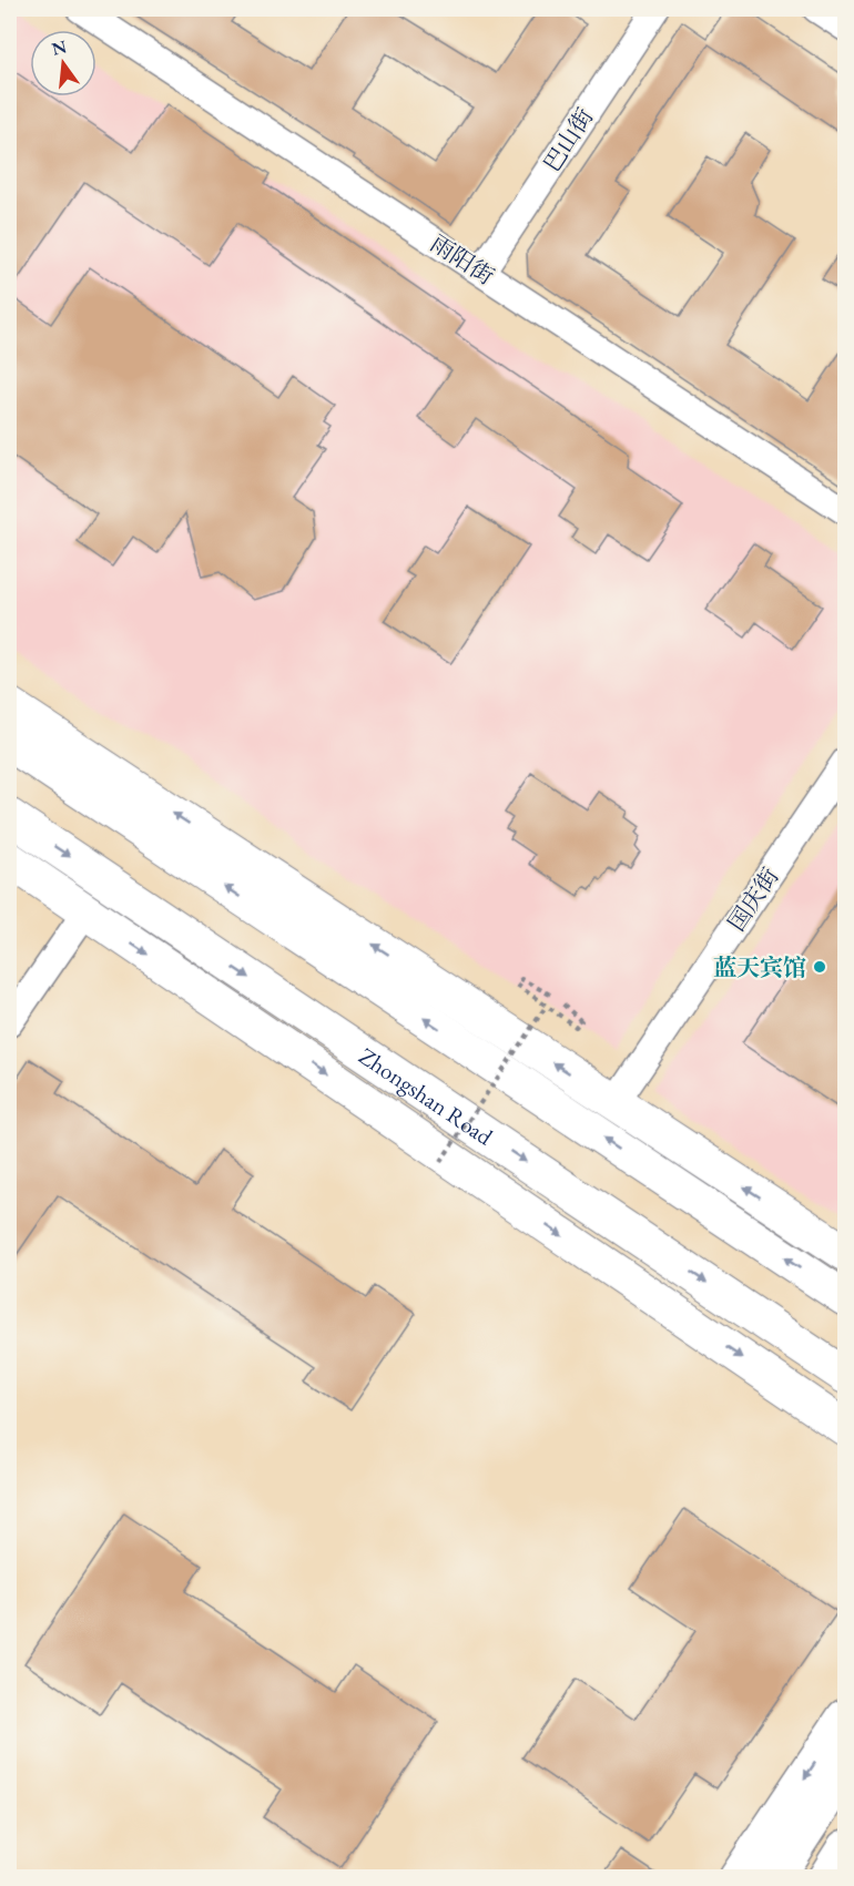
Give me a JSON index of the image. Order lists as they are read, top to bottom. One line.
{"streets":{"main road":["Zhongshan Road"],"street":["巴山街","雨阳街","国庆街"]},"crossings":[["巴山街","雨阳街"]],"places":["蓝天宾馆"],"north":"top"}
